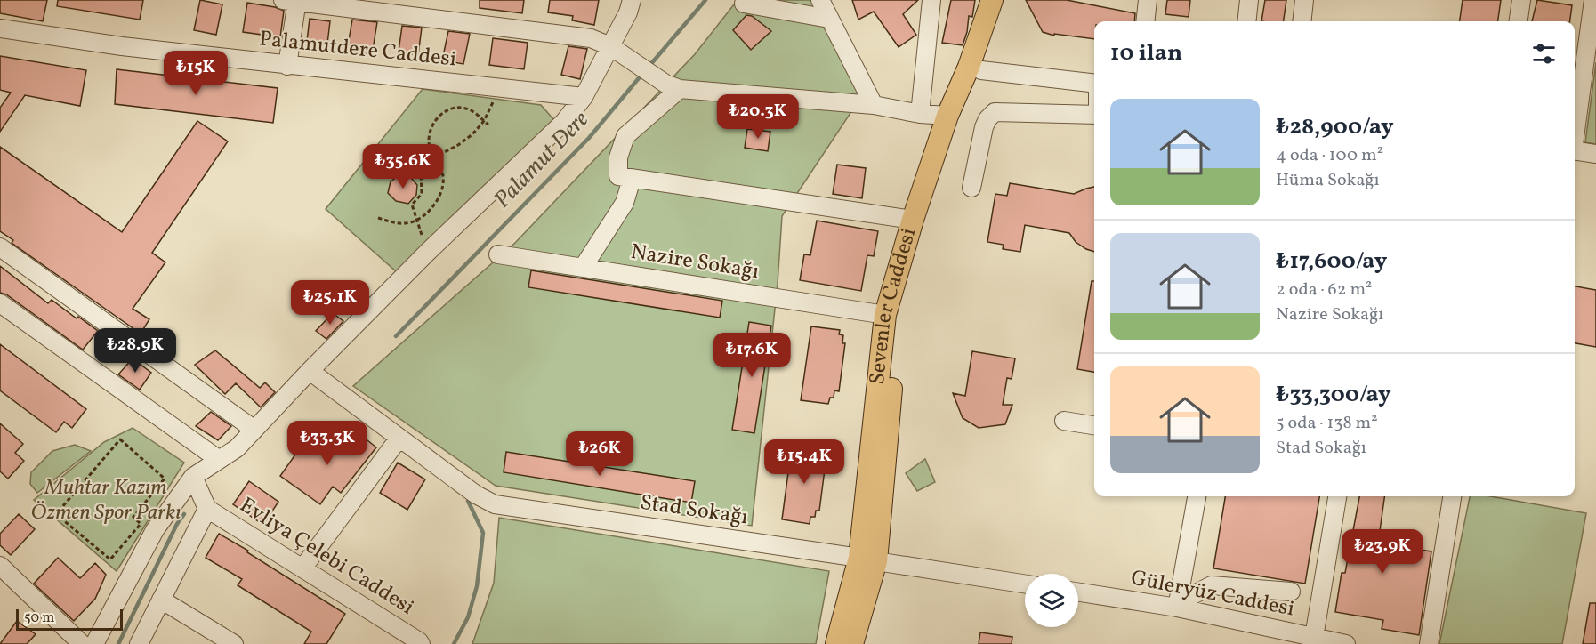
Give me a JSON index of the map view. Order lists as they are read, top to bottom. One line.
{"streets":{"main road":["Sevenler Caddesi"],"street":["Palamutdere Caddesi","Nazire Sokağı","Stad Sokağı","Evliya Çelebi Caddesi","Güleryüz Caddesi"]},"crossings":[["Nazire Sokağı","Sevenler Caddesi"],["Sevenler Caddesi","Stad Sokağı"]],"water":["Palamut Dere"],"parks":["Muhtar Kazım Özmen Spor Parkı"],"scale_bar":"50 m","page":{"heading":"10 ilan","price":["₺15K","₺20.3K","₺35.6K","₺25.1K","₺28.9K","₺17.6K","₺33.3K","₺26K","₺15.4K","₺23.9K"],"list":[{"name":"₺28,900/ay","note":"4 oda · 100 m² · Hüma Sokağı"},{"name":"₺17,600/ay","note":"2 oda · 62 m² · Nazire Sokağı"},{"name":"₺33,300/ay","note":"5 oda · 138 m² · Stad Sokağı"}],"scale":"50 m"}}
